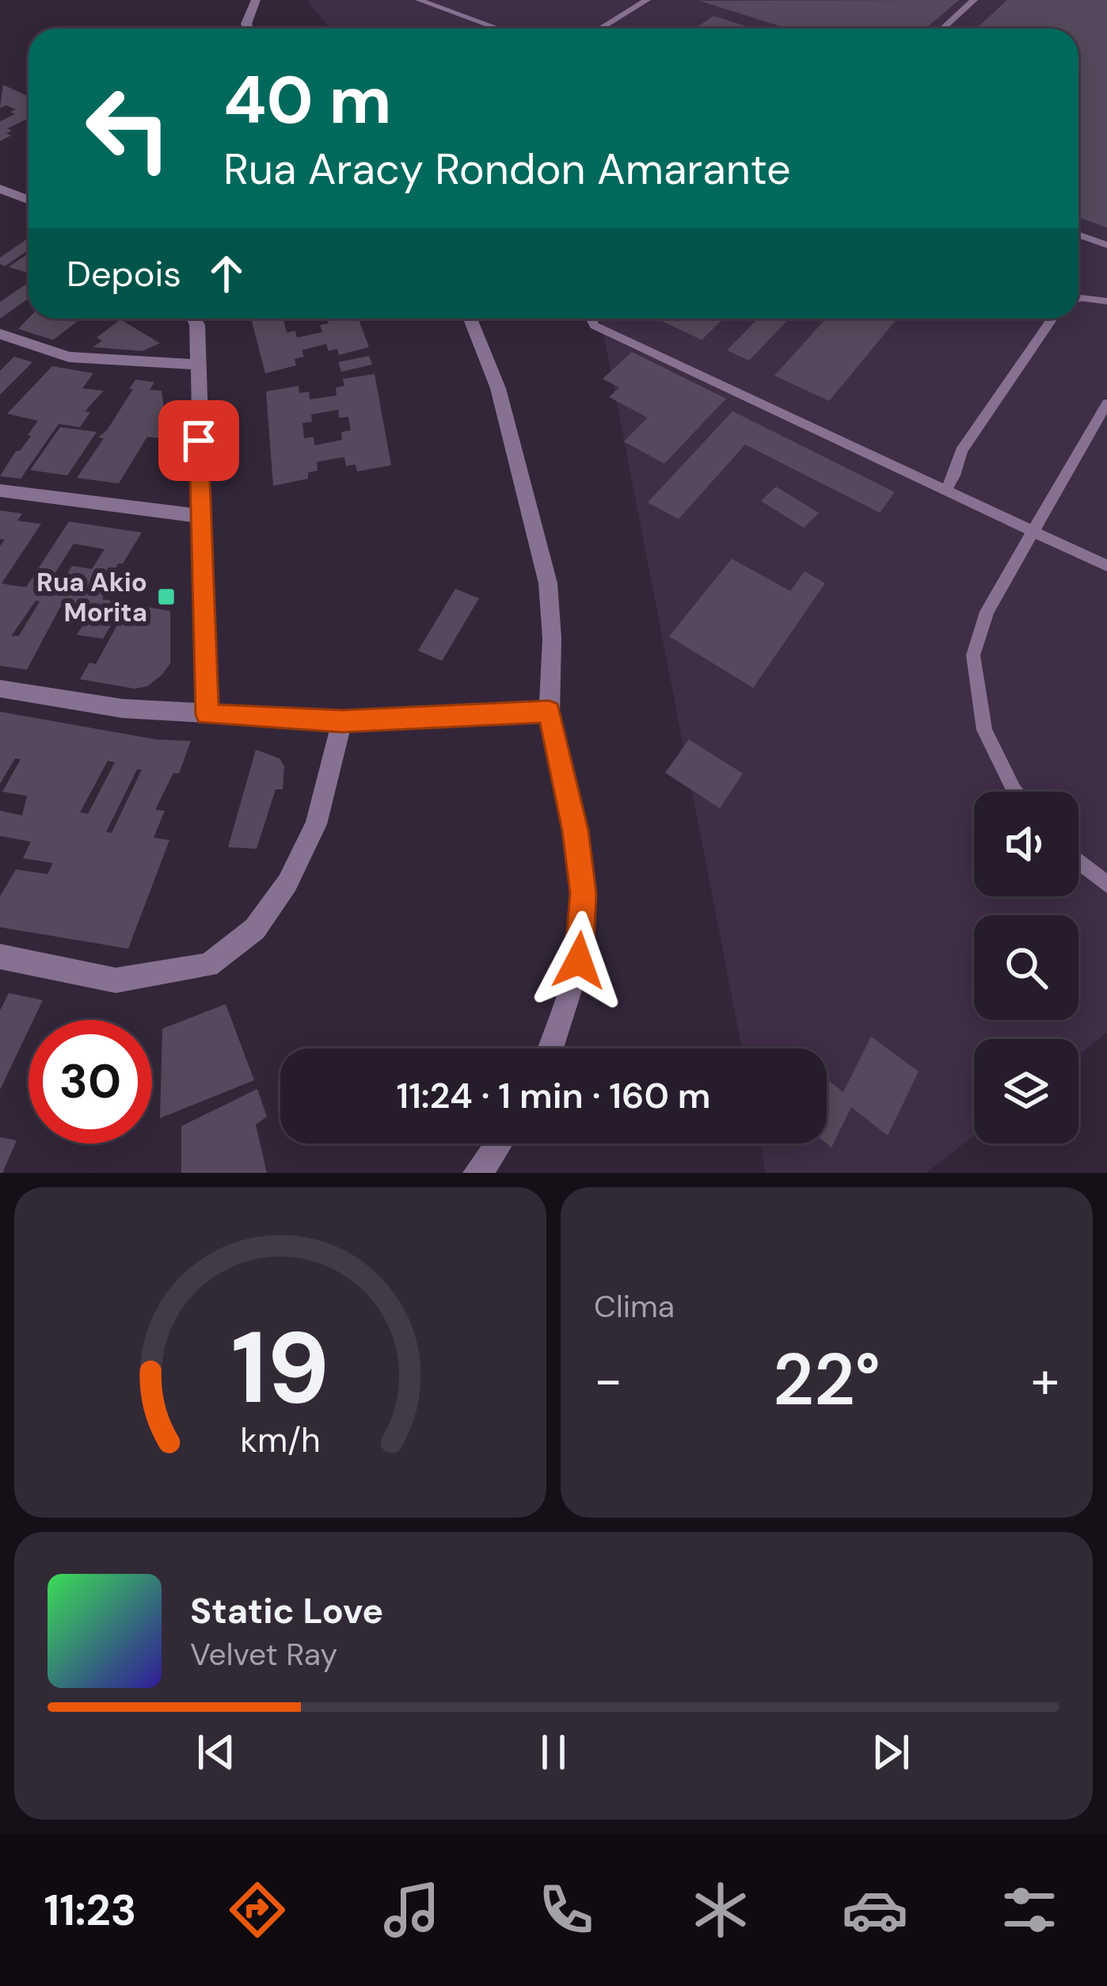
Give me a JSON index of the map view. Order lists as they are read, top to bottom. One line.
{"places":{"transit":["Rua Akio Morita"]},"page":{"turn":["40 m","Rua Aracy Rondon Amarante"],"then":"Depois","limit":"30","trip":"11:24 · 1 min · 160 m","tile":"Clima","heat":["−","22°","+"],"song":["Static Love","Velvet Ray"],"tabs":"11:23","gauge":["19","km/h"]}}
